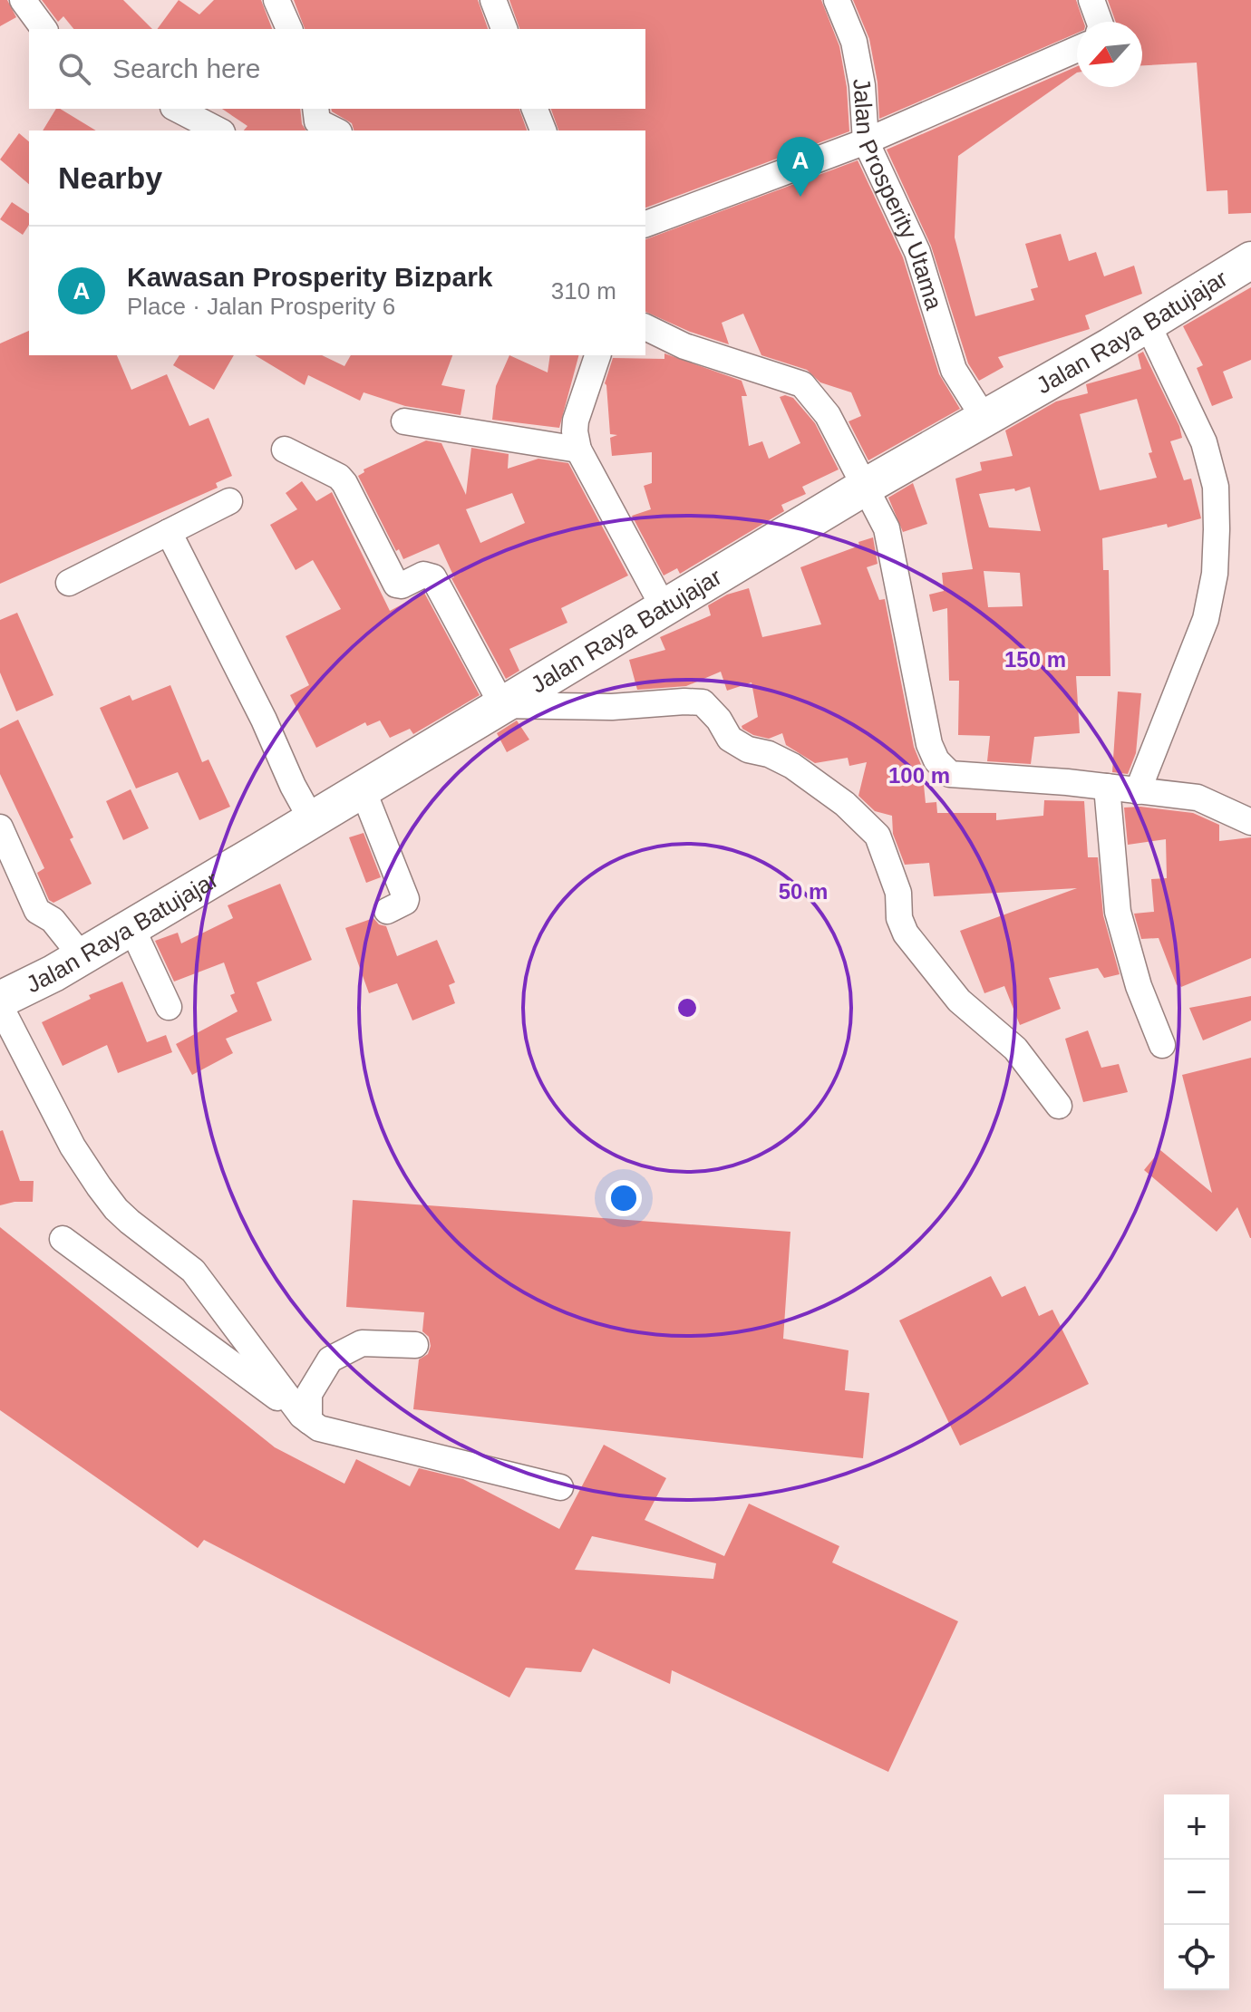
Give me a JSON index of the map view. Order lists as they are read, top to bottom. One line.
{"streets":{"highway":["Jalan Raya Batujajar"],"street":["Jalan Prosperity Utama"]},"crossings":[["Jalan Prosperity Utama","Jalan Raya Batujajar"]],"north":"bottom left","page":{"search":"Search here","heading":"Nearby","pins":"A","list":[{"mark":"A","name":"Kawasan Prosperity Bizpark","note":"Place · Jalan Prosperity 6","value":"310 m"}],"map_buttons":["+","−"]},"rings":["150 m","100 m","50 m"]}
